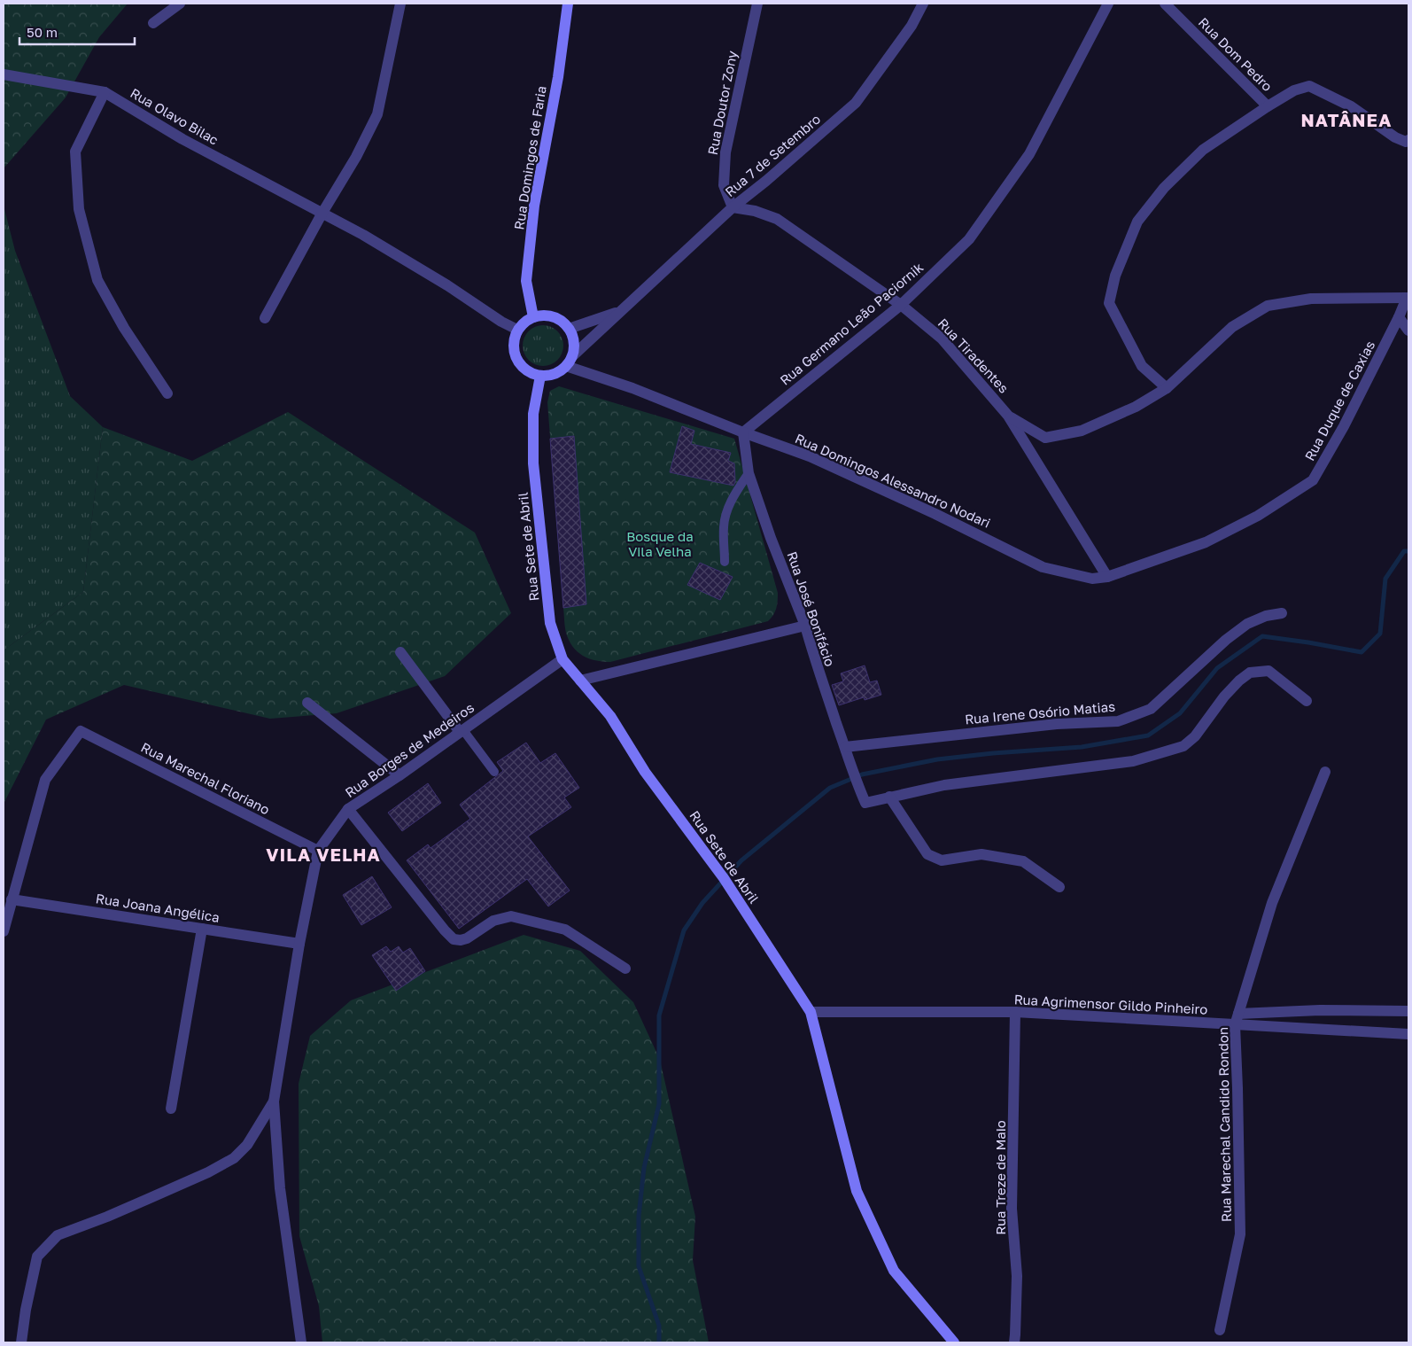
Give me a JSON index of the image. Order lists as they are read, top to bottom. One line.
{"streets":{"main road":["Rua Domingos de Faria","Rua Sete de Abril"],"street":["Rua Dom Pedro","Rua Doutor Zony","Rua Olavo Bilac","Rua 7 de Setembro","Rua Germano Leão Paciornik","Rua Tiradentes","Rua Duque de Caxias","Rua Domingos Alessandro Nodari","Rua José Bonifácio","Rua Irene Osório Matias","Rua Borges de Medeiros","Rua Marechal Floriano","Rua Joana Angélica","Rua Agrimensor Gildo Pinheiro","Rua Marechal Candido Rondon","Rua Treze de Maio"]},"crossings":[["Rua Doutor Zony","Rua 7 de Setembro"],["Rua Doutor Zony","Rua Tiradentes"],["Rua Olavo Bilac","Rua 7 de Setembro"],["Rua Olavo Bilac","Rua Domingos de Faria"],["Rua Olavo Bilac","Rua Domingos Alessandro Nodari"],["Rua Olavo Bilac","Rua Sete de Abril"],["Rua 7 de Setembro","Rua Domingos de Faria"],["Rua 7 de Setembro","Rua Tiradentes"],["Rua 7 de Setembro","Rua Domingos Alessandro Nodari"],["Rua 7 de Setembro","Rua Sete de Abril"],["Rua Domingos de Faria","Rua Domingos Alessandro Nodari"],["Rua Domingos de Faria","Rua Sete de Abril"],["Rua Germano Leão Paciornik","Rua Tiradentes"],["Rua Germano Leão Paciornik","Rua Domingos Alessandro Nodari"],["Rua Germano Leão Paciornik","Rua José Bonifácio"],["Rua Tiradentes","Rua Duque de Caxias"],["Rua Tiradentes","Rua Domingos Alessandro Nodari"],["Rua Duque de Caxias","Rua Domingos Alessandro Nodari"],["Rua Domingos Alessandro Nodari","Rua Sete de Abril"],["Rua Domingos Alessandro Nodari","Rua José Bonifácio"],["Rua Sete de Abril","Rua Borges de Medeiros"],["Rua Sete de Abril","Rua Agrimensor Gildo Pinheiro"],["Rua José Bonifácio","Rua Irene Osório Matias"],["Rua Borges de Medeiros","Rua Marechal Floriano"],["Rua Borges de Medeiros","Rua Joana Angélica"],["Rua Marechal Floriano","Rua Joana Angélica"],["Rua Agrimensor Gildo Pinheiro","Rua Marechal Candido Rondon"],["Rua Agrimensor Gildo Pinheiro","Rua Treze de Maio"]],"districts":["NATÂNEA","VILA VELHA"],"parks":["Bosque da Vila Velha"],"scale_bar":"50 m"}
